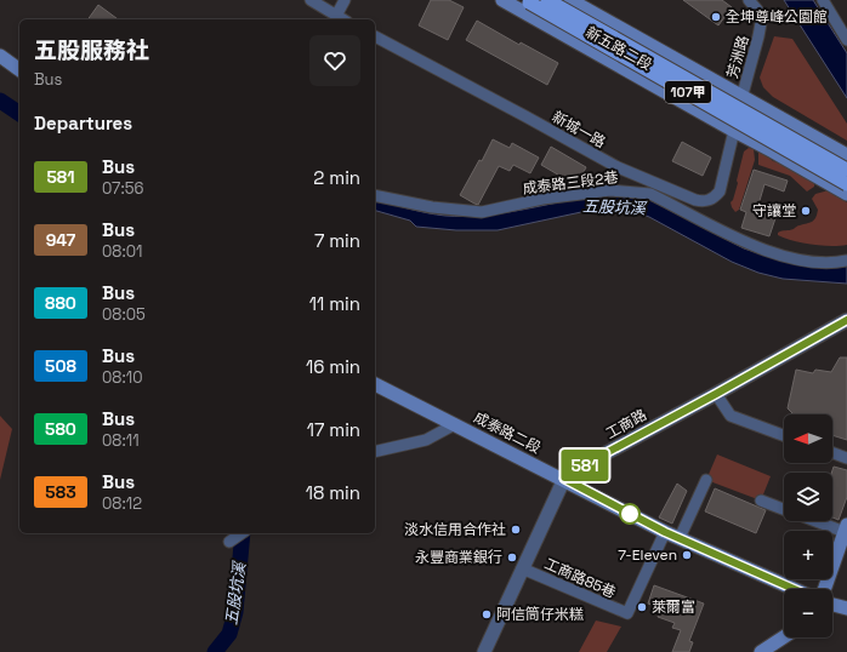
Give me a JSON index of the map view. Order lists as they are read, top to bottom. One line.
{"streets":{"main road":["新五路二段","107甲","成泰路二段"],"street":["芳洲路","新城一路","成泰路三段2巷","工商路","工商路85巷"]},"crossings":[["新五路二段","芳洲路"],["新五路二段","新城一路"],["芳洲路","新城一路"],["工商路","成泰路二段"],["工商路","工商路85巷"],["成泰路二段","工商路85巷"]],"water":["五股坑溪"],"places":["全坤尊峰公園館","守讓堂","淡水信用合作社","7-Eleven","永豐商業銀行","萊爾富","阿信筒仔米糕"],"lines":["bus line 581"],"north":"left","page":{"on_map":"581","heading":[["五股服務社","Bus"],"Departures"],"list":[{"mark":"581","name":"Bus","note":"07:56","value":"2 min"},{"mark":"947","name":"Bus","note":"08:01","value":"7 min"},{"mark":"880","name":"Bus","note":"08:05","value":"11 min"},{"mark":"508","name":"Bus","note":"08:10","value":"16 min"},{"mark":"580","name":"Bus","note":"08:11","value":"17 min"},{"mark":"583","name":"Bus","note":"08:12","value":"18 min"}],"map_buttons":["+","−"]}}
